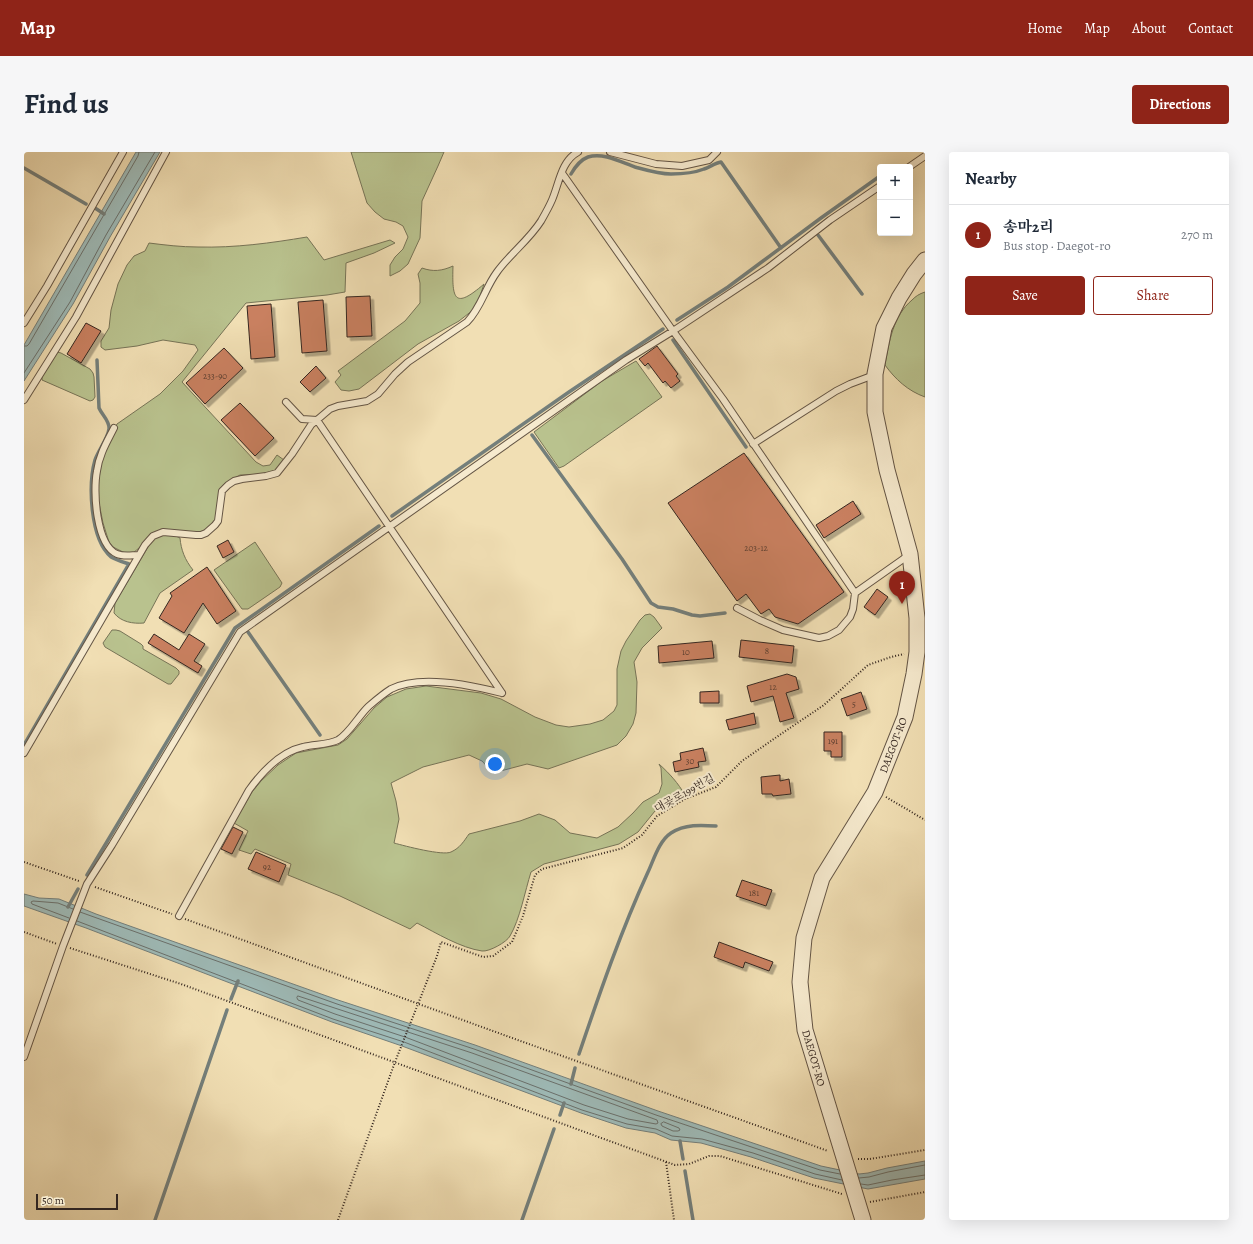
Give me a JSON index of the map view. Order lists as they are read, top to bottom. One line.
{"streets":{"street":["DAEGOT-RO"],"path":["대곶로199번길"]},"crossings":[["DAEGOT-RO","대곶로199번길"]],"house_numbers":["233-90","203-12","8","10","12","5","191","30","92","181"],"scale_bar":"50 m","page":{"header":"Map","nav":["Home","Map","About","Contact"],"title":"Find us","buttons":["Directions",["Save","Share"]],"heading":"Nearby","map_buttons":["+","−"],"list":[{"mark":"1","name":"송마2리","note":"Bus stop · Daegot-ro","value":"270 m"}],"pins":"1","scale":"50 m"}}
